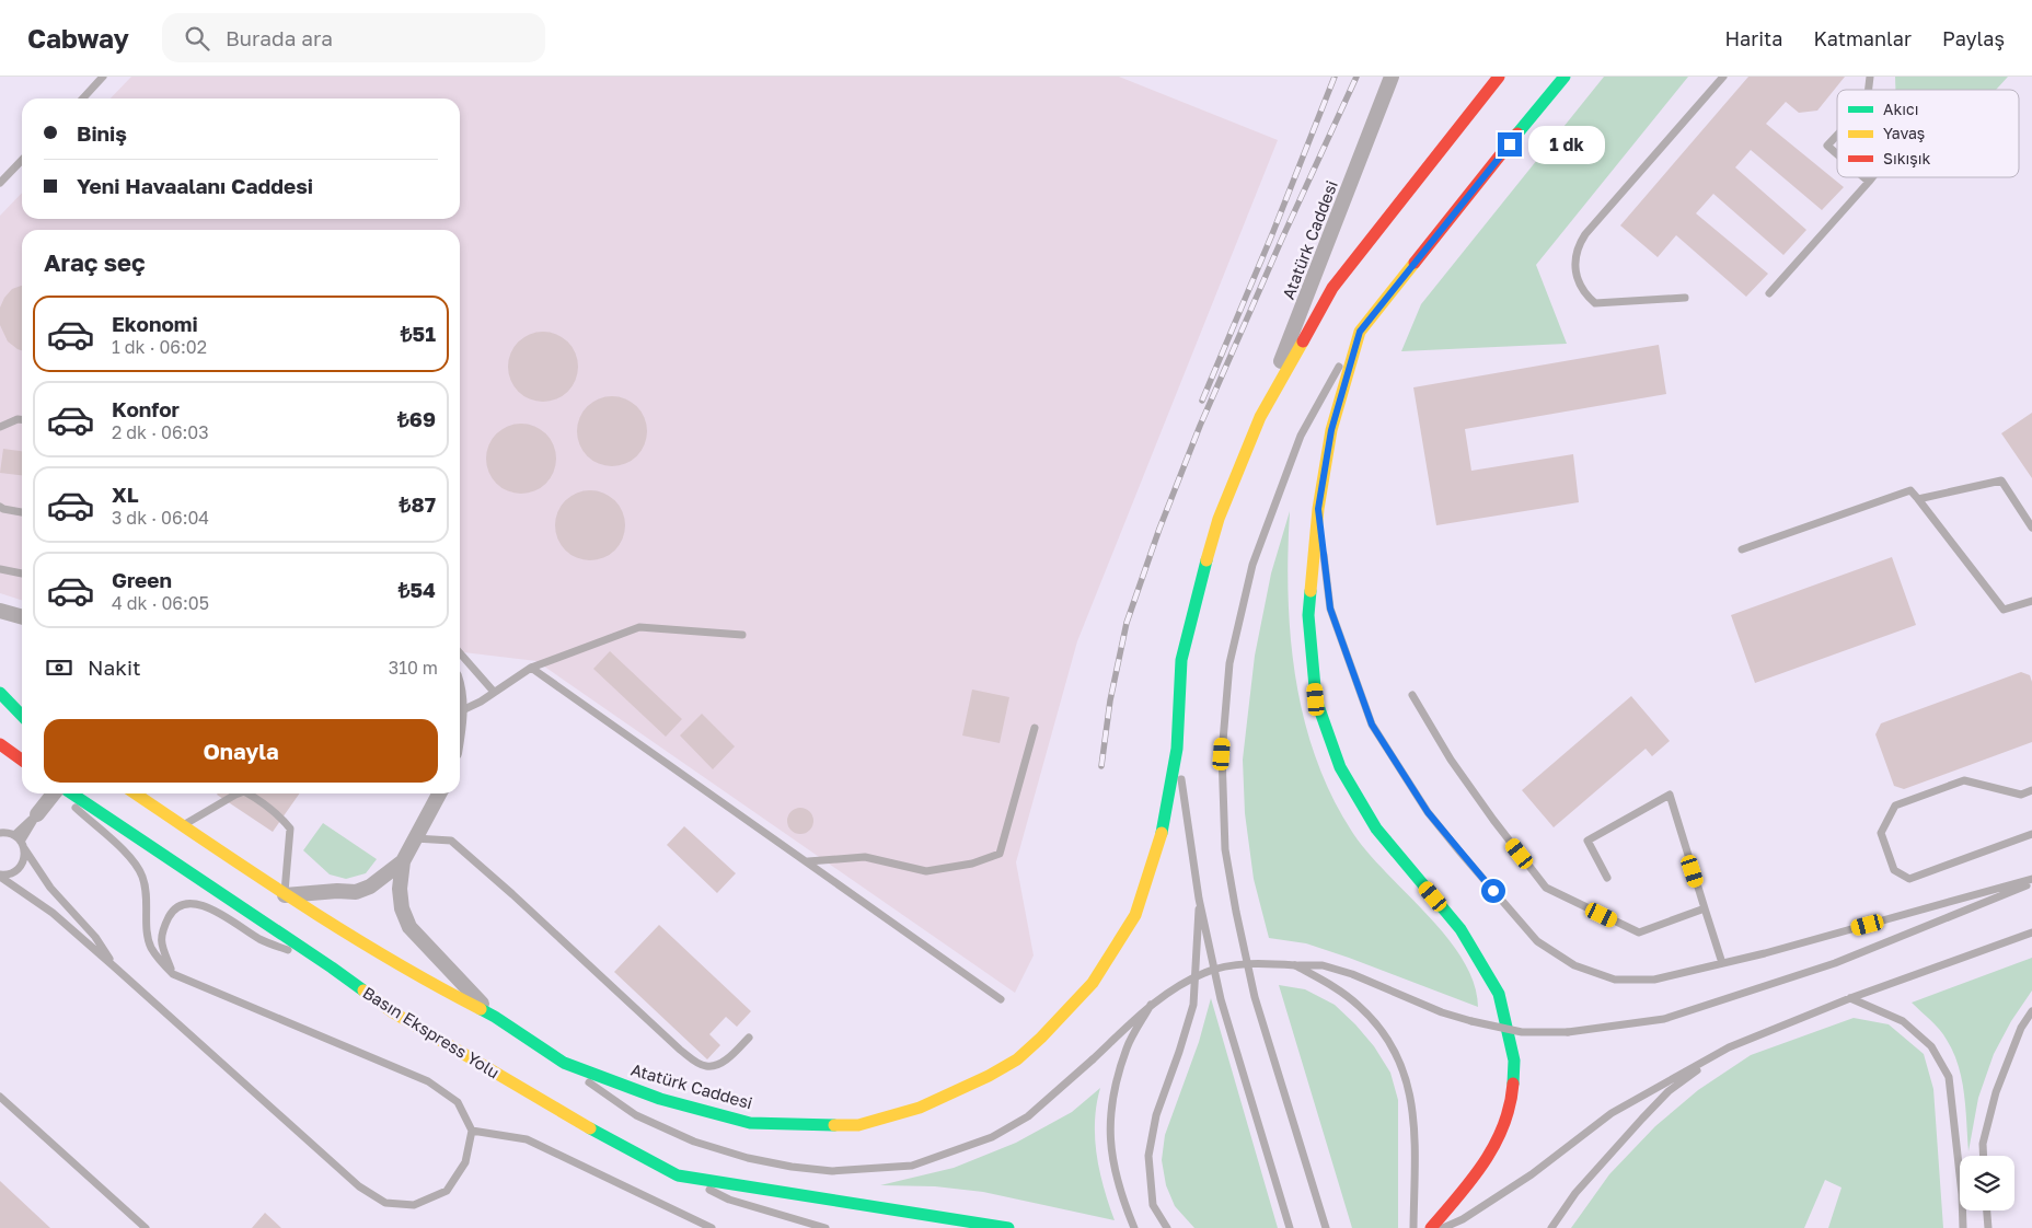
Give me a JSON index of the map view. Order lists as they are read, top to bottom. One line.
{"streets":{"main road":["Atatürk Caddesi","Basın Ekspress Yolu"]},"legend":["Akıcı","Yavaş","Sıkışık"],"page":{"header":"Cabway","search":"Burada ara","nav":["Harita","Katmanlar","Paylaş"],"banner":["Biniş","Yeni Havaalanı Caddesi"],"bubble":"1 dk","heading":"Araç seç","list":[{"name":"Ekonomi","note":"1 dk · 06:02","value":"₺51"},{"name":"Konfor","note":"2 dk · 06:03","value":"₺69"},{"name":"XL","note":"3 dk · 06:04","value":"₺87"},{"name":"Green","note":"4 dk · 06:05","value":"₺54"}],"pay":["Nakit","310 m"],"buttons":"Onayla"}}
